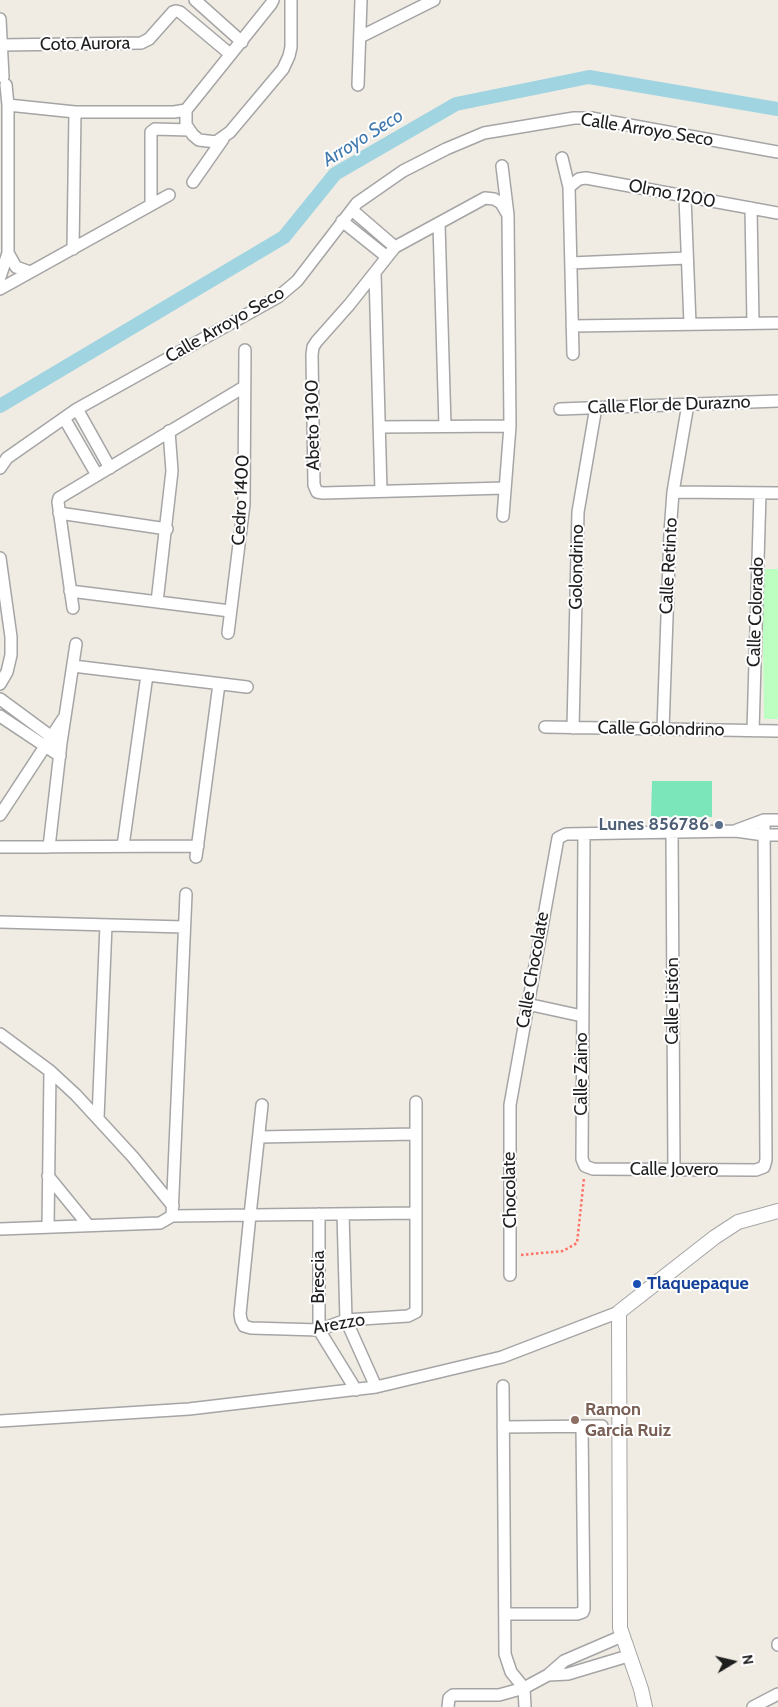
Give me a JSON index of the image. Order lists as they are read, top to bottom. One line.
{"streets":{"street":["Coto Aurora","Calle Arroyo Seco","Olmo 1200","Calle Flor de Durazno","Abeto 1300","Cedro 1400","Calle Retinto","Golondrino","Calle Colorado","Calle Golondrino","Calle Chocolate","Calle Listón","Calle Zaino","Calle Jovero","Chocolate","Brescia","Arezzo"]},"crossings":[["Calle Flor de Durazno","Calle Retinto"],["Calle Flor de Durazno","Golondrino"],["Calle Retinto","Calle Golondrino"],["Golondrino","Calle Golondrino"],["Calle Colorado","Calle Golondrino"],["Calle Chocolate","Calle Zaino"],["Calle Chocolate","Chocolate"],["Calle Listón","Calle Jovero"],["Calle Zaino","Calle Jovero"],["Brescia","Arezzo"]],"water":["Arroyo Seco"],"places":["Lunes 856786","Tlaquepaque","Ramon Garcia Ruiz"],"north":"right"}
